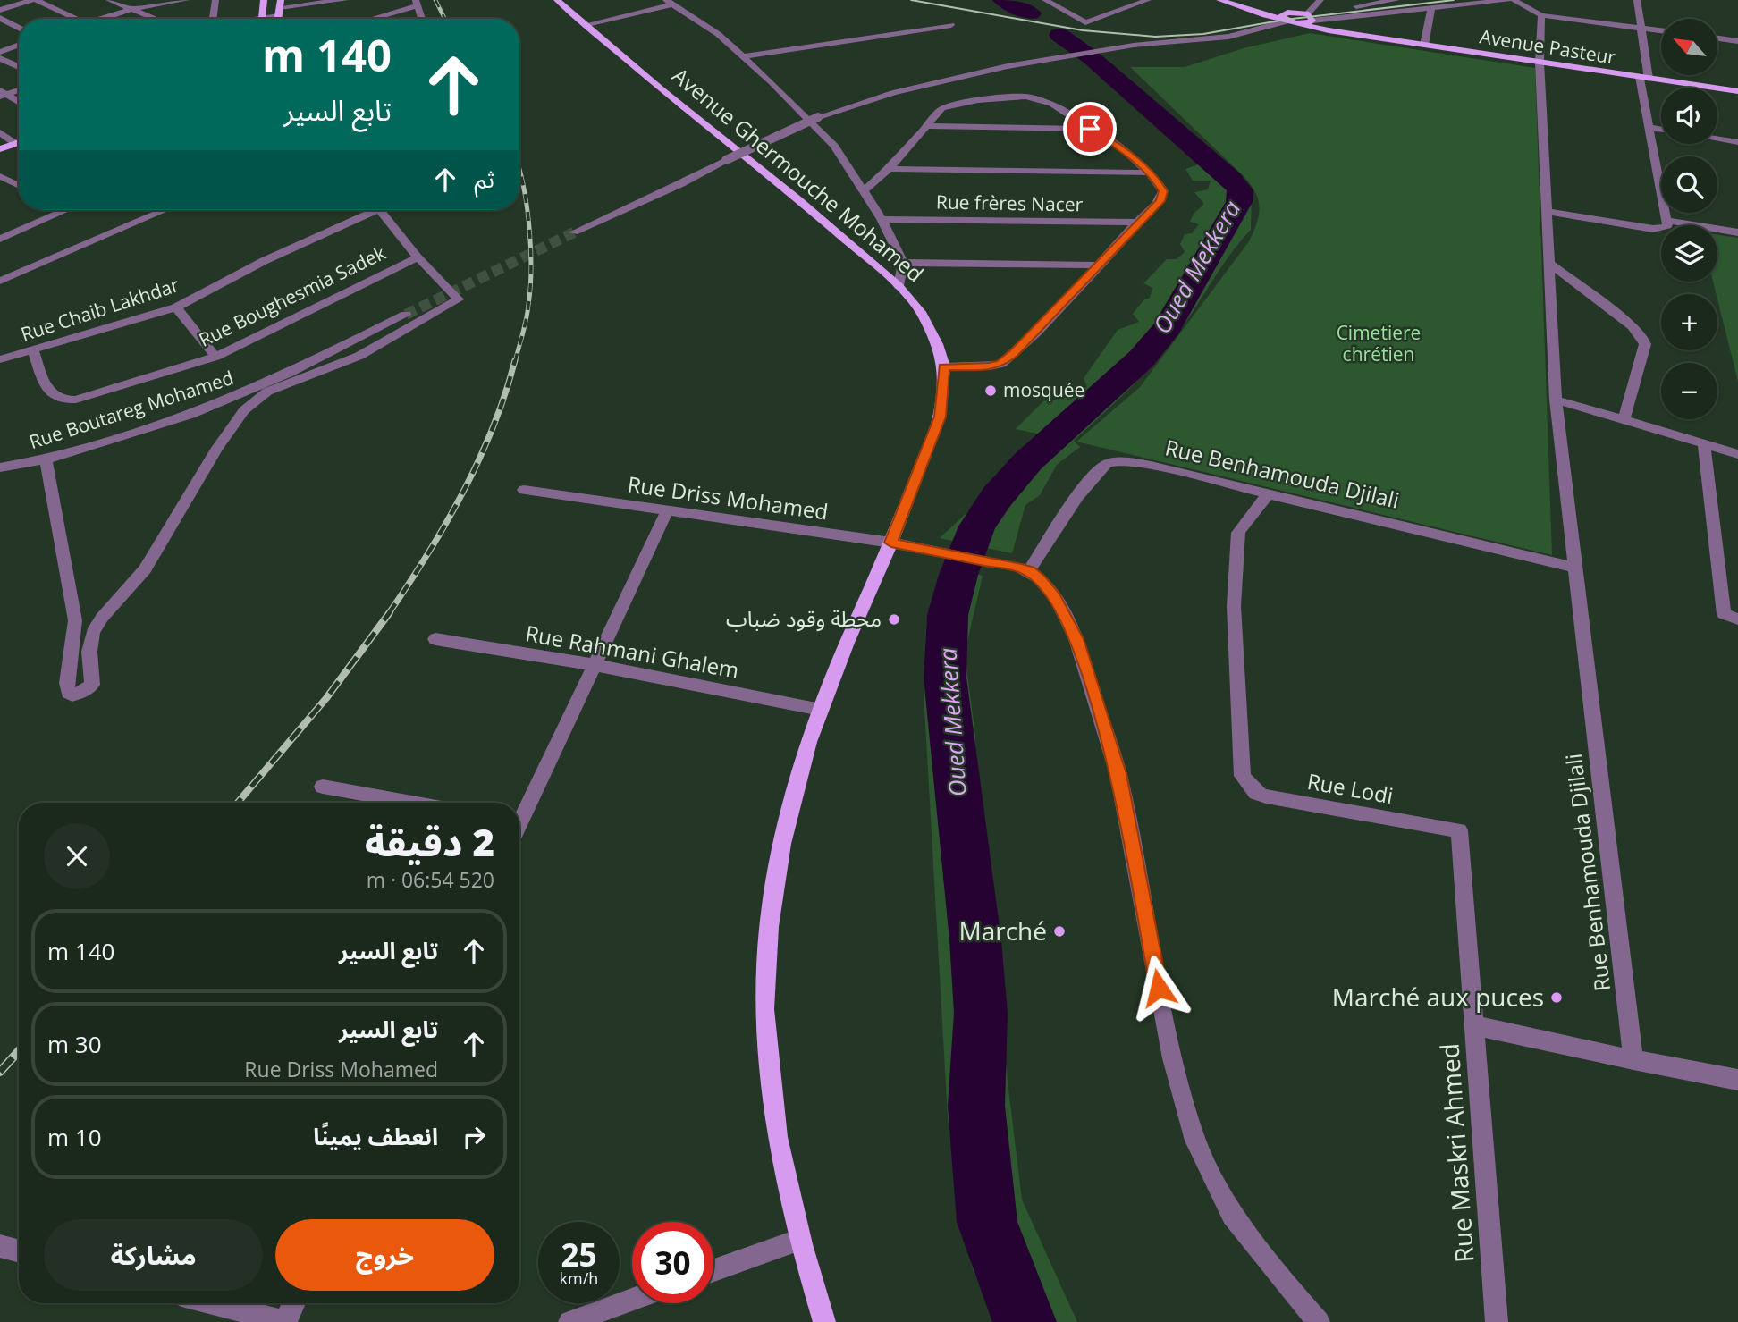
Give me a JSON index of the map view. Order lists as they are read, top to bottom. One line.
{"streets":{"main road":["Avenue Pasteur","Avenue Ghermouche Mohamed"],"street":["Rue frères Nacer","Rue Boughesmia Sadek","Rue Chaib Lakhdar","Rue Boutareg Mohamed","Rue Benhamouda Djilali","Rue Driss Mohamed","Rue Rahmani Ghalem","Rue Lodi","Rue Maskri Ahmed"]},"crossings":[["Avenue Pasteur","Rue Benhamouda Djilali"],["Avenue Ghermouche Mohamed","Rue Driss Mohamed"],["Avenue Ghermouche Mohamed","Rue Rahmani Ghalem"],["Rue Boughesmia Sadek","Rue Chaib Lakhdar"],["Rue Benhamouda Djilali","Rue Driss Mohamed"],["Rue Benhamouda Djilali","Rue Lodi"],["Rue Lodi","Rue Maskri Ahmed"]],"water":["Oued Mekkera"],"parks":["Cimetiere chrétien"],"places":["mosquée","محطة وقود ضباب","Marché","Marché aux puces"],"north":"top left","page":{"map_buttons":["+","−"],"turn":["140 m","تابع السير"],"then":"ثم","heading":["2 دقيقة","520 m · 06:54"],"list":[{"name":"تابع السير","value":"140 m"},{"name":"تابع السير","note":"Rue Driss Mohamed","value":"30 m"},{"name":"انعطف يمينًا","value":"10 m"}],"buttons":["خروج","مشاركة"],"speed":"25 km/h","limit":"30"}}
